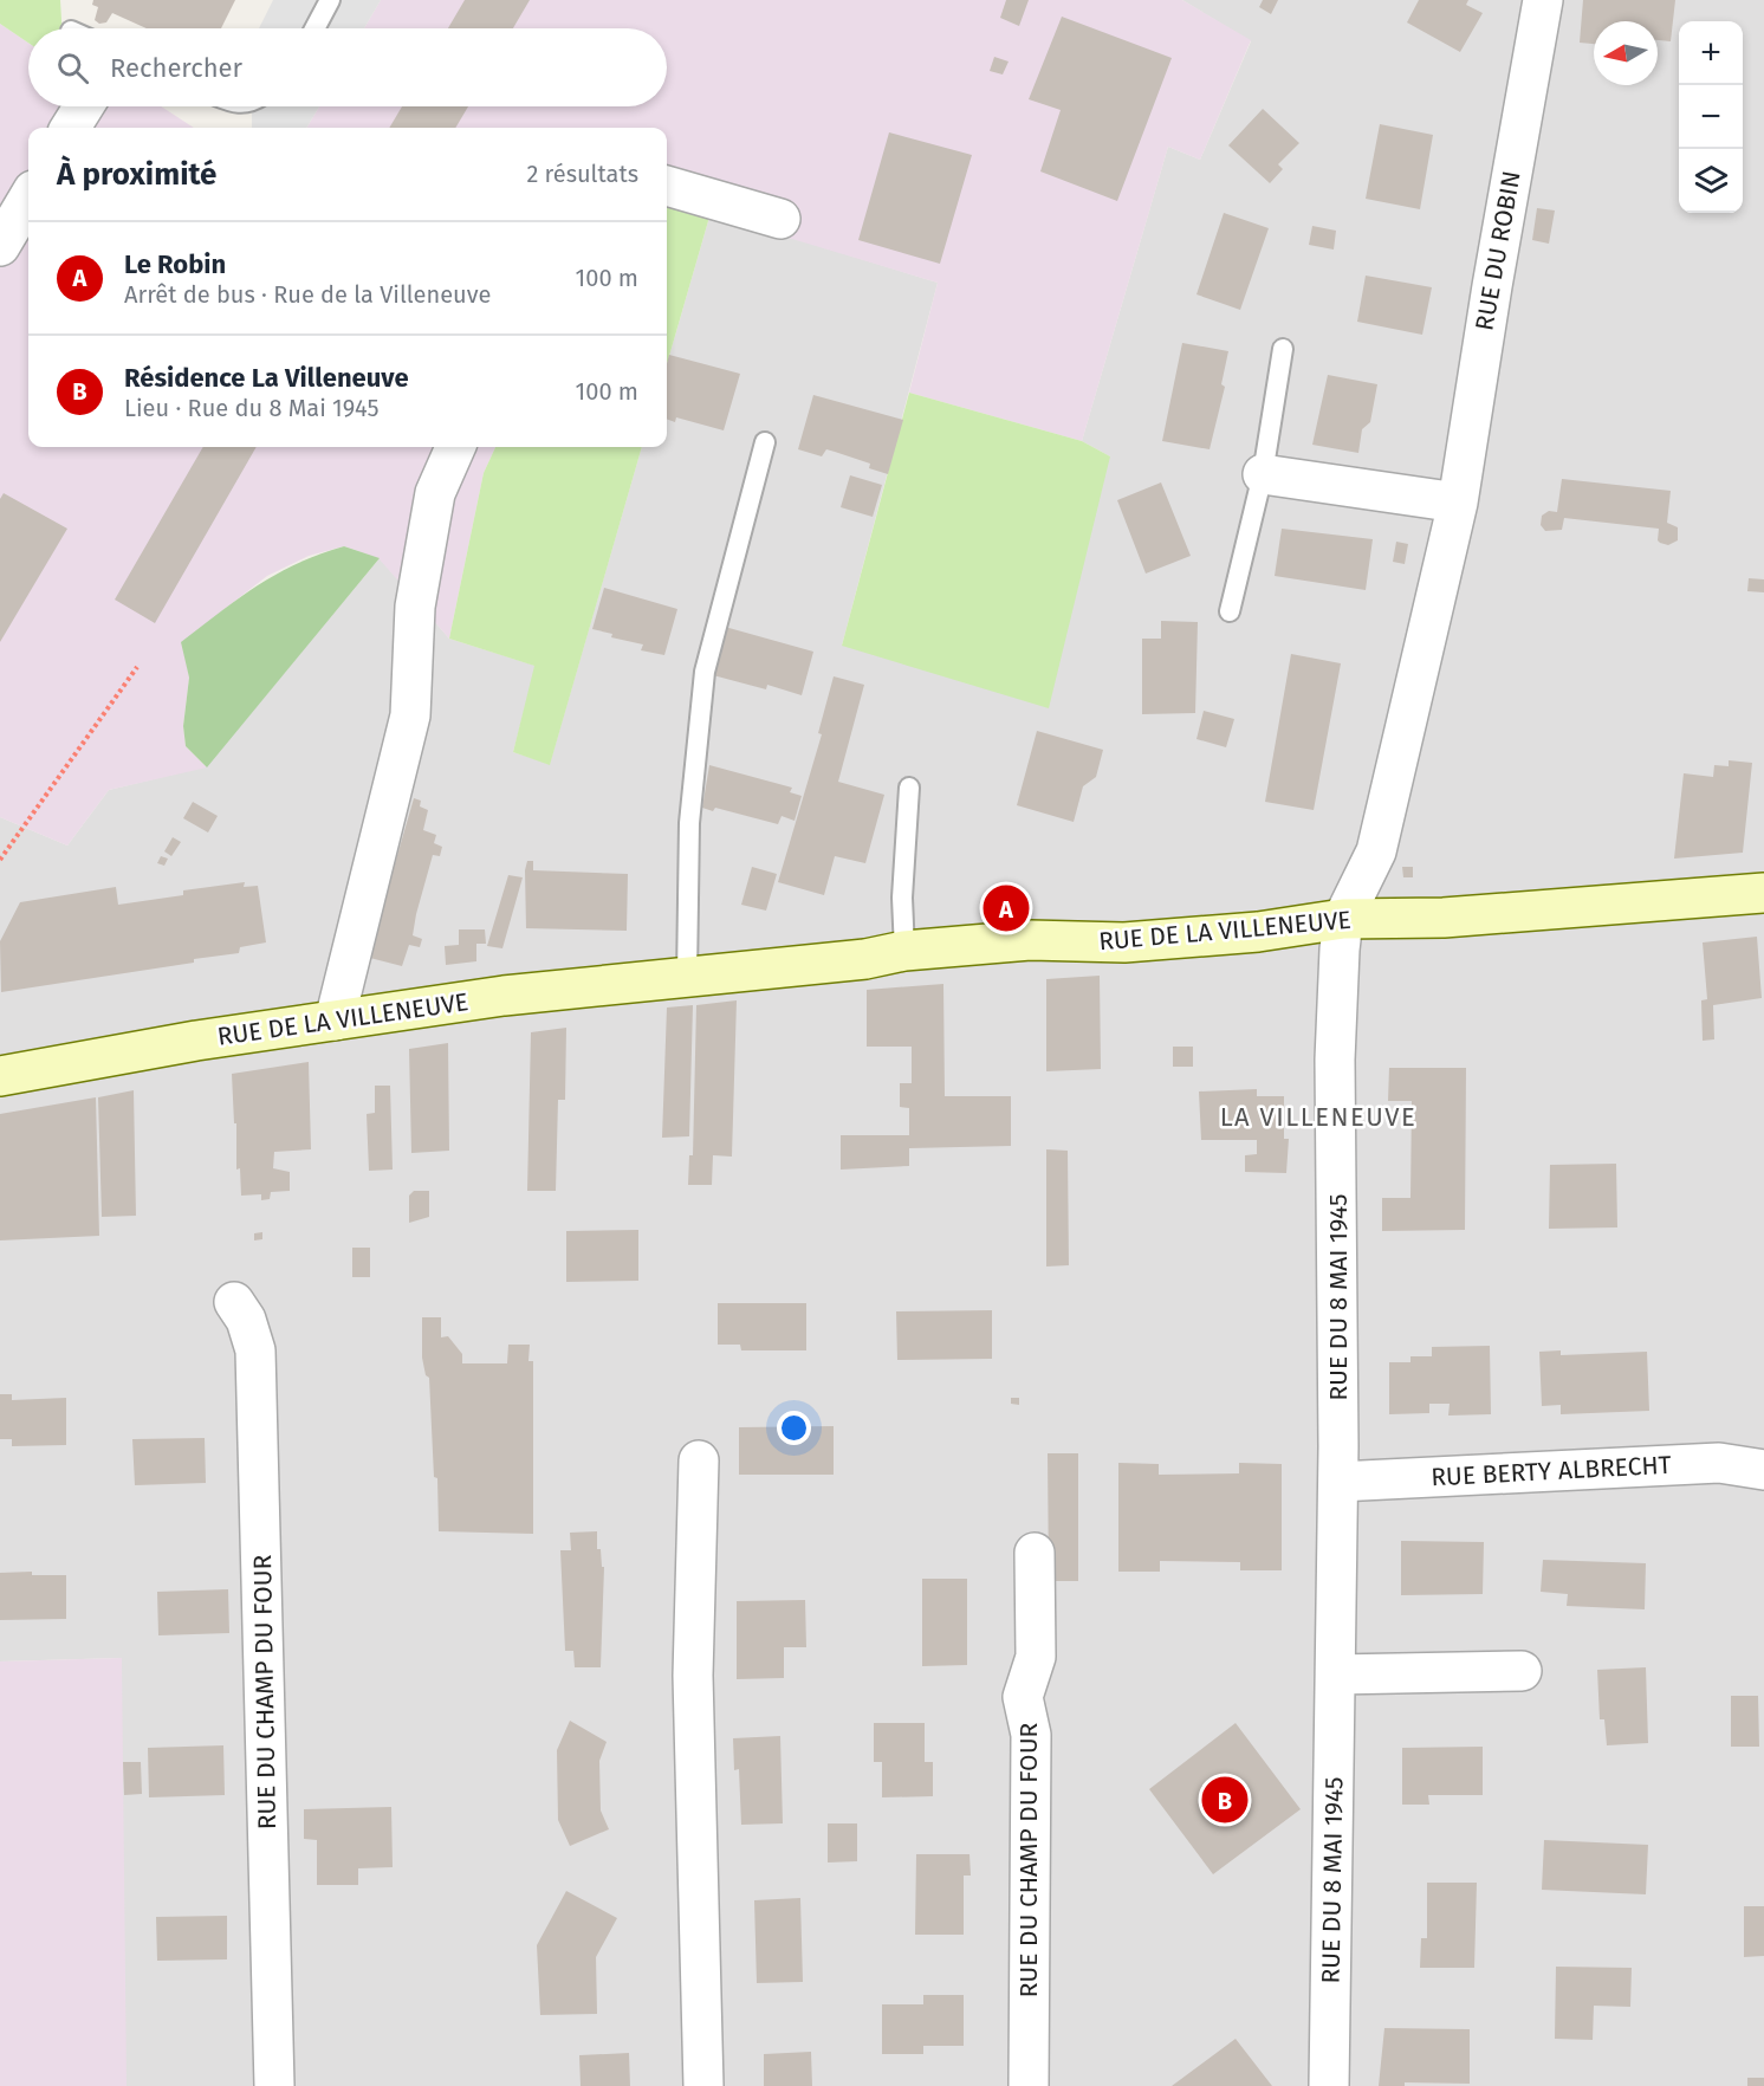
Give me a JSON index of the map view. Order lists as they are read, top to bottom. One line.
{"streets":{"main road":["RUE DE LA VILLENEUVE"],"street":["RUE DU ROBIN","RUE DU 8 MAI 1945","RUE BERTY ALBRECHT","RUE DU CHAMP DU FOUR"]},"crossings":[["RUE DU ROBIN","RUE DE LA VILLENEUVE"],["RUE DU ROBIN","RUE DU 8 MAI 1945"],["RUE DE LA VILLENEUVE","RUE DU 8 MAI 1945"],["RUE DU 8 MAI 1945","RUE BERTY ALBRECHT"]],"districts":["LA VILLENEUVE"],"north":"left","page":{"map_buttons":["+","−"],"search":"Rechercher","heading":["À proximité","2 résultats"],"list":[{"mark":"A","name":"Le Robin","note":"Arrêt de bus · Rue de la Villeneuve","value":"100 m"},{"mark":"B","name":"Résidence La Villeneuve","note":"Lieu · Rue du 8 Mai 1945","value":"100 m"}],"pins":["A","B"]}}
